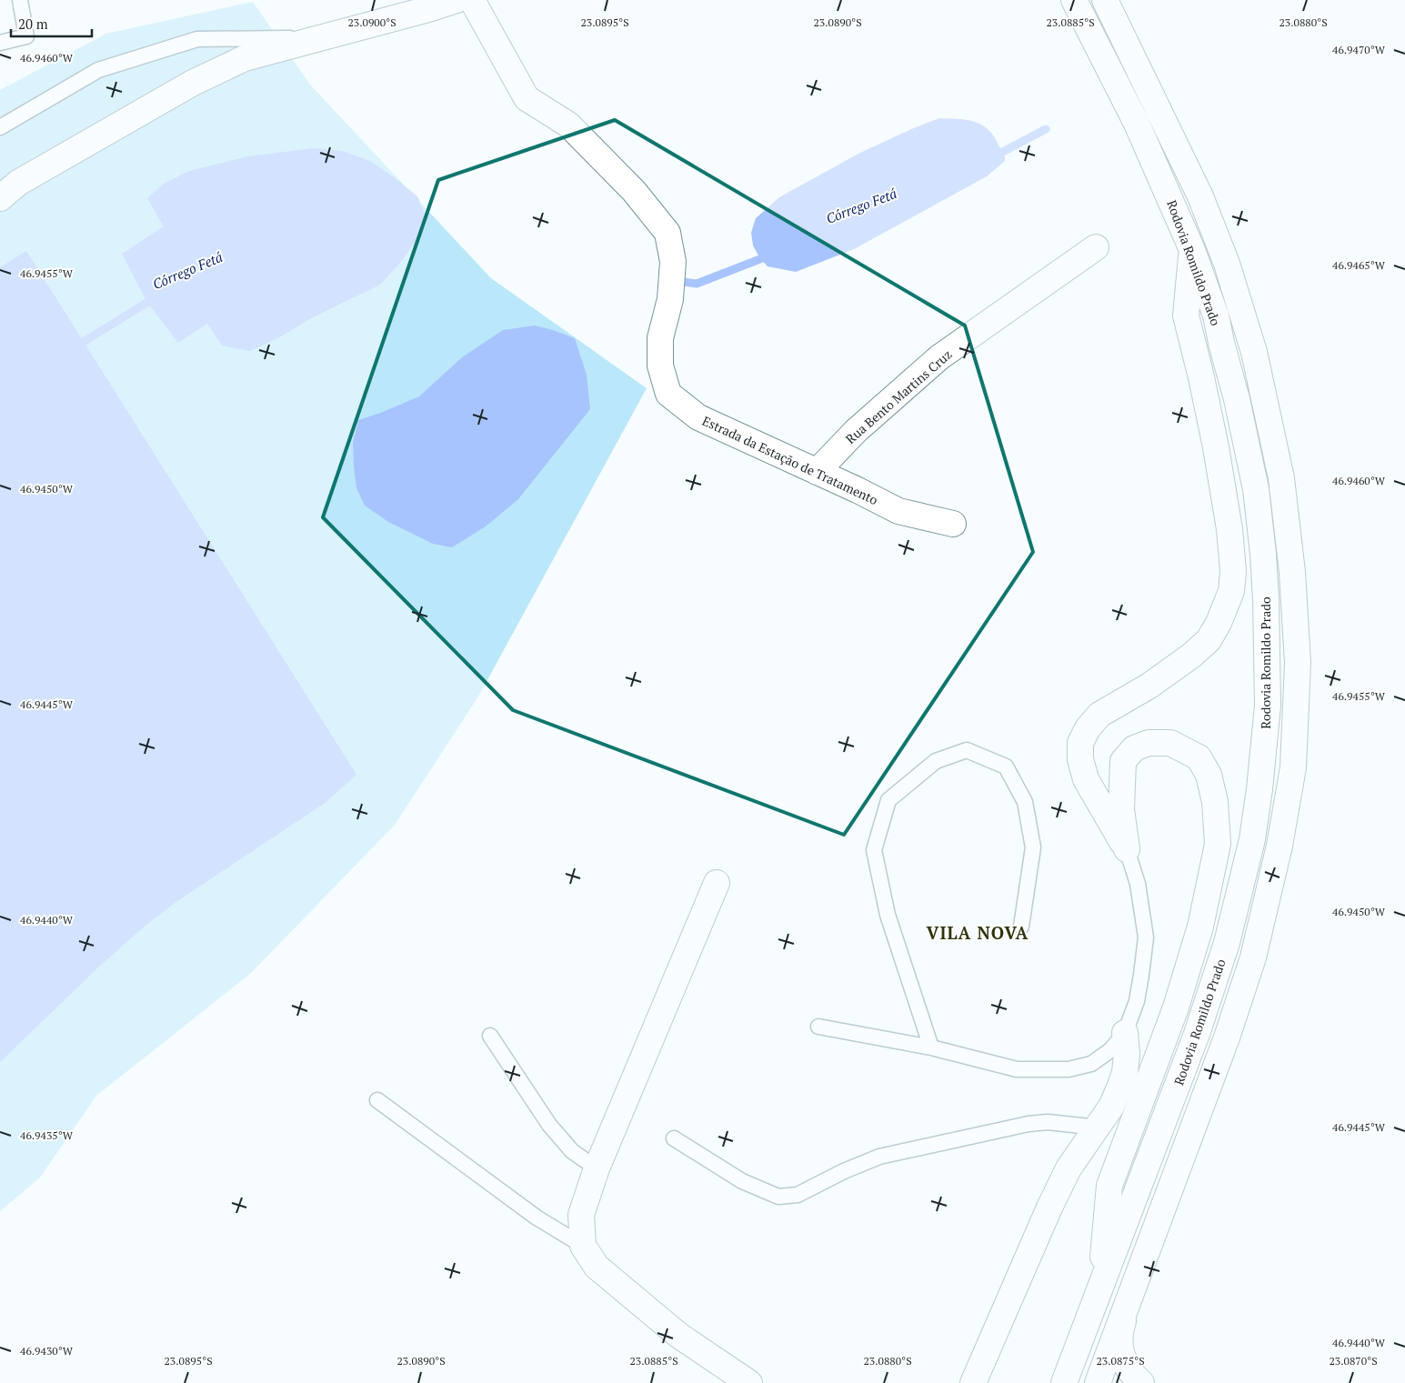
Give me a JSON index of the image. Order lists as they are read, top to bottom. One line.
{"streets":{"main road":["Rodovia Romildo Prado","Rua Bento Martins Cruz","Estrada da Estação de Tratamento"]},"crossings":[["Rua Bento Martins Cruz","Estrada da Estação de Tratamento"]],"districts":["VILA NOVA"],"water":["Córrego Fetá"],"scale_bar":"20 m","coordinates":["23.0900°S","23.0895°S","23.0890°S","23.0885°S","23.0880°S","46.9470°W","46.9460°W","46.9465°W","46.9455°W","46.9450°W","46.9445°W","46.9440°W","46.9435°W","46.9430°W","23.0875°S","23.0870°S"]}
